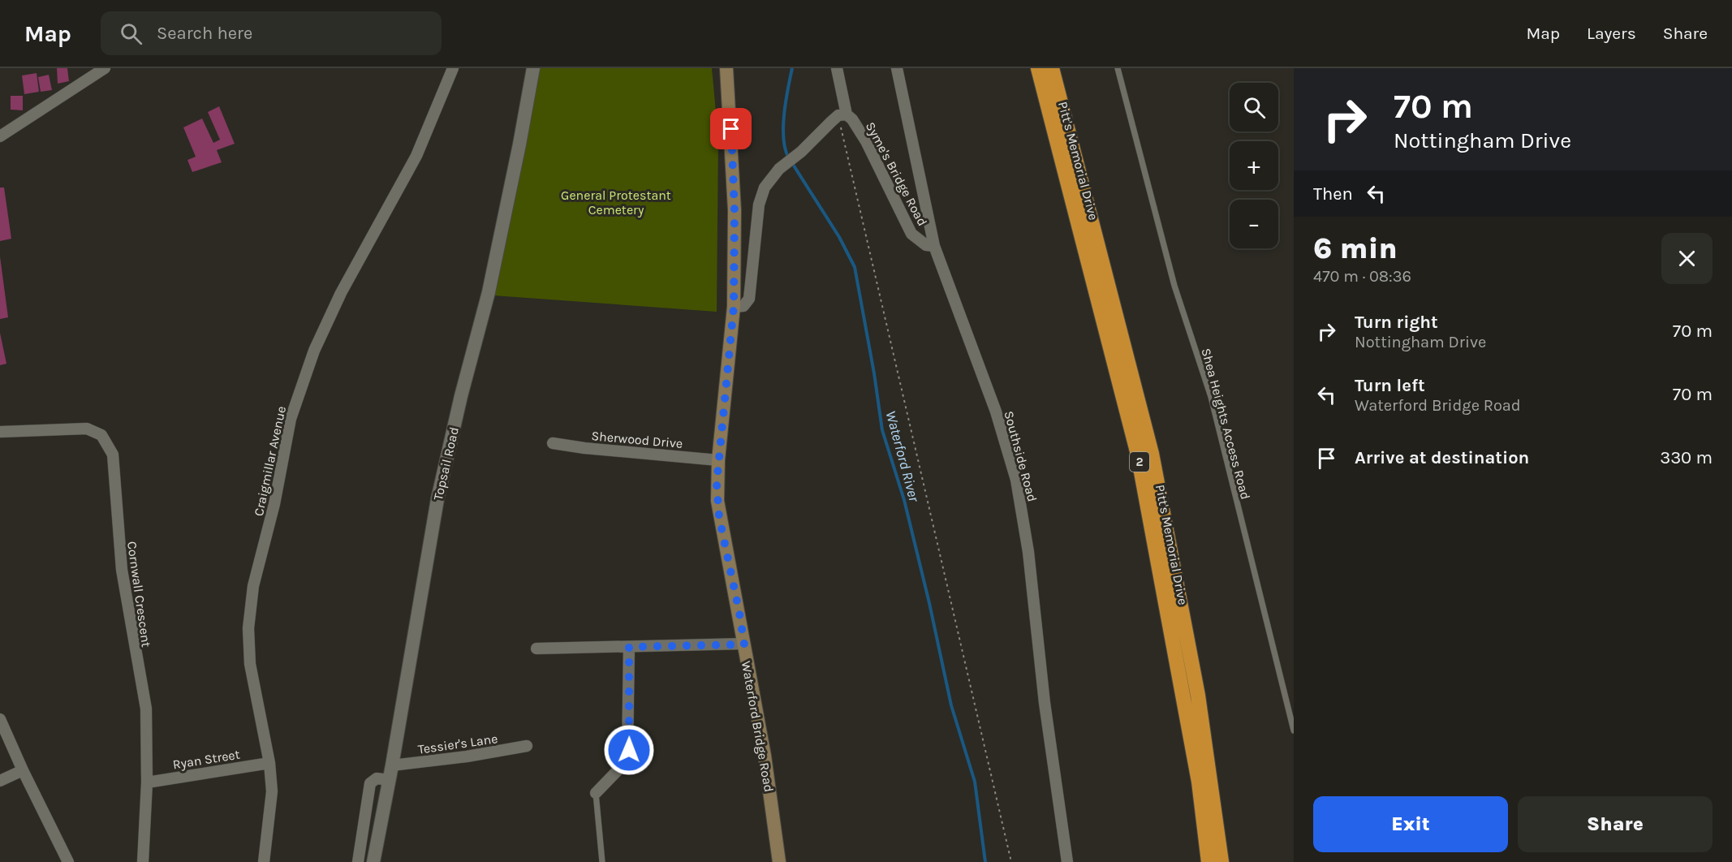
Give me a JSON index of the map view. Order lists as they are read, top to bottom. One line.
{"streets":{"highway":["Pitt's Memorial Drive","2"],"main road":["Waterford Bridge Road"],"street":["Syme's Bridge Road","Sherwood Drive","Southside Road","Craigmillar Avenue","Topsail Road","Cornwall Crescent","Tessier's Lane","Ryan Street"],"lane":["Shea Heights Access Road"]},"crossings":[["Syme's Bridge Road","Southside Road"],["Sherwood Drive","Waterford Bridge Road"],["Craigmillar Avenue","Ryan Street"],["Topsail Road","Tessier's Lane"],["Cornwall Crescent","Ryan Street"]],"water":["Waterford River"],"parks":["General Protestant Cemetery"],"page":{"header":"Map","search":"Search here","nav":["Map","Layers","Share"],"turn":["70 m","Nottingham Drive"],"map_buttons":["+","−"],"then":"Then","heading":["6 min","470 m · 08:36"],"list":[{"name":"Turn right","note":"Nottingham Drive","value":"70 m"},{"name":"Turn left","note":"Waterford Bridge Road","value":"70 m"},{"name":"Arrive at destination","value":"330 m"}],"buttons":["Exit","Share"]}}
